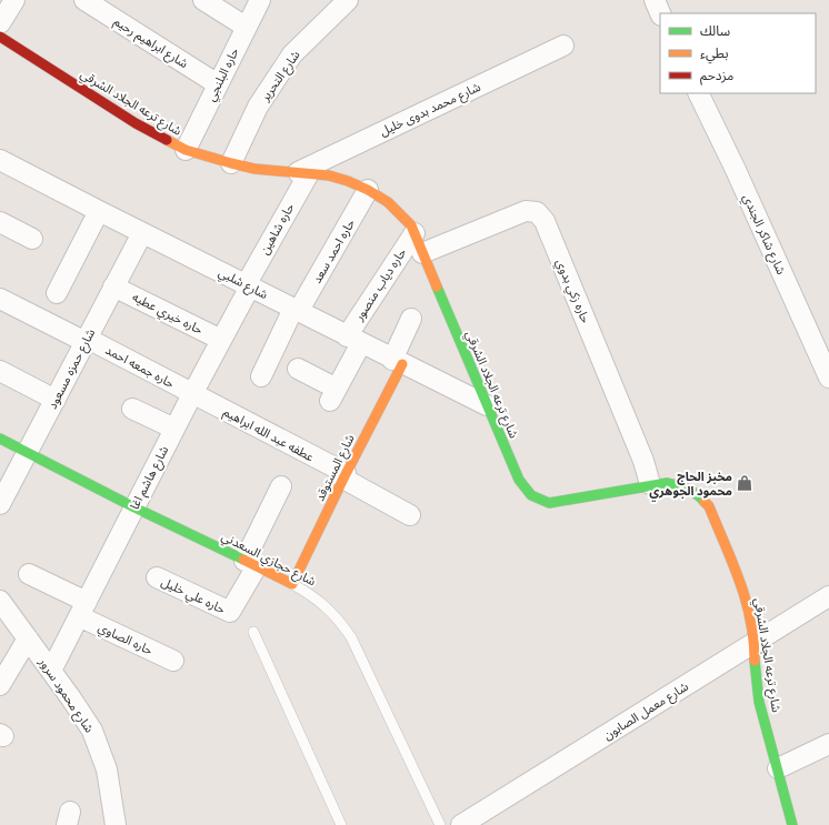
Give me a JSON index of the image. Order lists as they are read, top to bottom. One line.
{"streets":{"street":["شارع ابراهيم رحيم","حاره البلنجي","شارع التحرير","شارع ترعه الجلاد الشرقي","شارع محمد بدوى خليل","حاره شاهين","شارع شاكر الجندي","حاره احمد سعد","شارع شلبي","حاره دياب منصور","حاره زكي بدوي","حاره خيري عطيه","حاره جمعه احمد","شارع حمزه مسعود","عطفه عبد الله ابراهيم","شارع المستوقد","شارع هاشم اغا","شارع حجازي السعدني","حاره علي خليل","حاره الصاوي","شارع محمود سرور","شارع معمل الصابون"]},"crossings":[["شارع ابراهيم رحيم","حاره البلنجي"],["حاره البلنجي","شارع ترعه الجلاد الشرقي"],["شارع التحرير","شارع ترعه الجلاد الشرقي"],["شارع ترعه الجلاد الشرقي","شارع محمد بدوى خليل"],["شارع ترعه الجلاد الشرقي","حاره شاهين"],["شارع ترعه الجلاد الشرقي","حاره احمد سعد"],["شارع ترعه الجلاد الشرقي","شارع شلبي"],["شارع ترعه الجلاد الشرقي","حاره دياب منصور"],["شارع ترعه الجلاد الشرقي","حاره زكي بدوي"],["شارع ترعه الجلاد الشرقي","شارع معمل الصابون"],["شارع محمد بدوى خليل","حاره شاهين"],["حاره شاهين","شارع شلبي"],["حاره شاهين","شارع هاشم اغا"],["حاره احمد سعد","شارع شلبي"],["شارع شلبي","حاره دياب منصور"],["شارع شلبي","شارع حمزه مسعود"],["شارع شلبي","شارع المستوقد"],["شارع شلبي","شارع هاشم اغا"],["حاره خيري عطيه","شارع حمزه مسعود"],["حاره خيري عطيه","شارع هاشم اغا"],["حاره جمعه احمد","شارع حمزه مسعود"],["حاره جمعه احمد","عطفه عبد الله ابراهيم"],["حاره جمعه احمد","شارع هاشم اغا"],["شارع حمزه مسعود","شارع حجازي السعدني"],["عطفه عبد الله ابراهيم","شارع المستوقد"],["عطفه عبد الله ابراهيم","شارع هاشم اغا"],["شارع المستوقد","شارع حجازي السعدني"],["شارع هاشم اغا","شارع حجازي السعدني"],["شارع هاشم اغا","حاره الصاوي"],["شارع هاشم اغا","شارع محمود سرور"],["شارع حجازي السعدني","حاره علي خليل"]],"places":{"shop":["مخبز الحاج محمود الجوهري"]},"legend":["سالك","بطيء","مزدحم"]}
